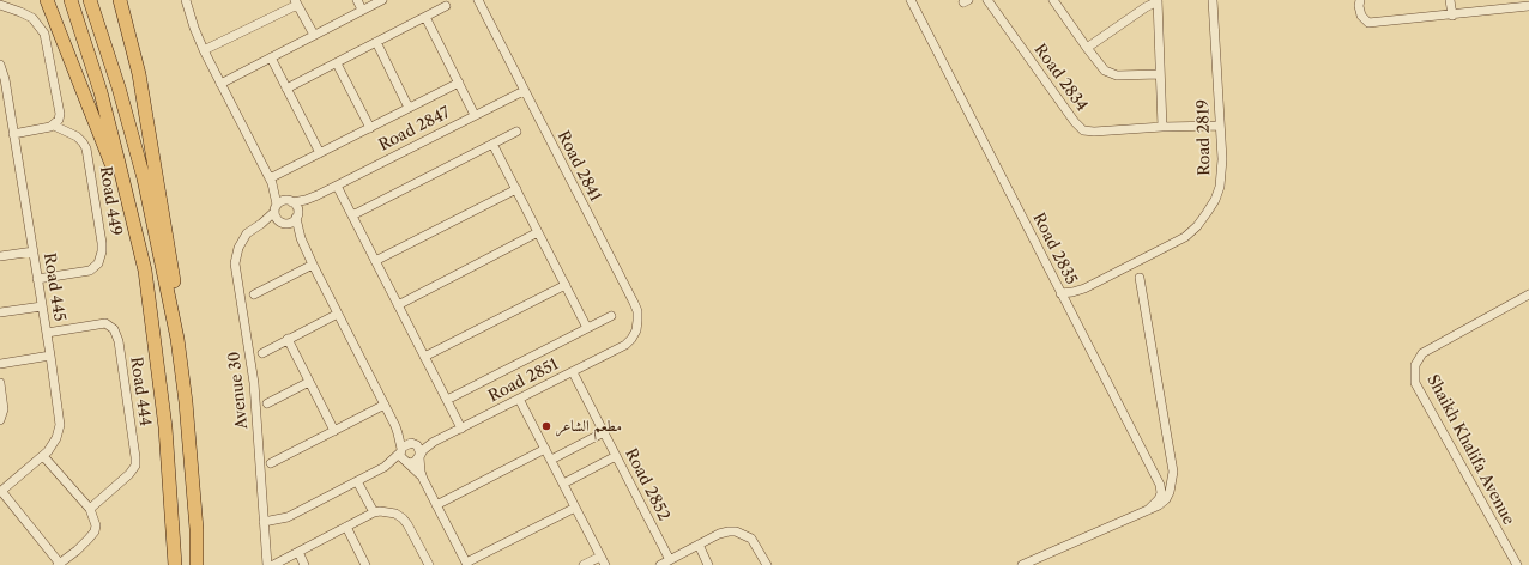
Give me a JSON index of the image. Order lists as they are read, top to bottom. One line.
{"streets":{"street":["Road 2834","Road 2847","Road 2819","Road 2841","Road 449","Road 2835","Road 445","Road 2851","Avenue 30","Road 444","Shaikh Khalifa Avenue","Road 2852"]},"crossings":[["Road 2834","Road 2819"],["Road 2847","Road 2841"],["Road 2847","Avenue 30"],["Road 2819","Road 2835"],["Road 2841","Road 2851"],["Road 449","Road 445"],["Road 445","Road 444"],["Road 2851","Road 2852"]],"places":["مطعم الشاعر"]}
